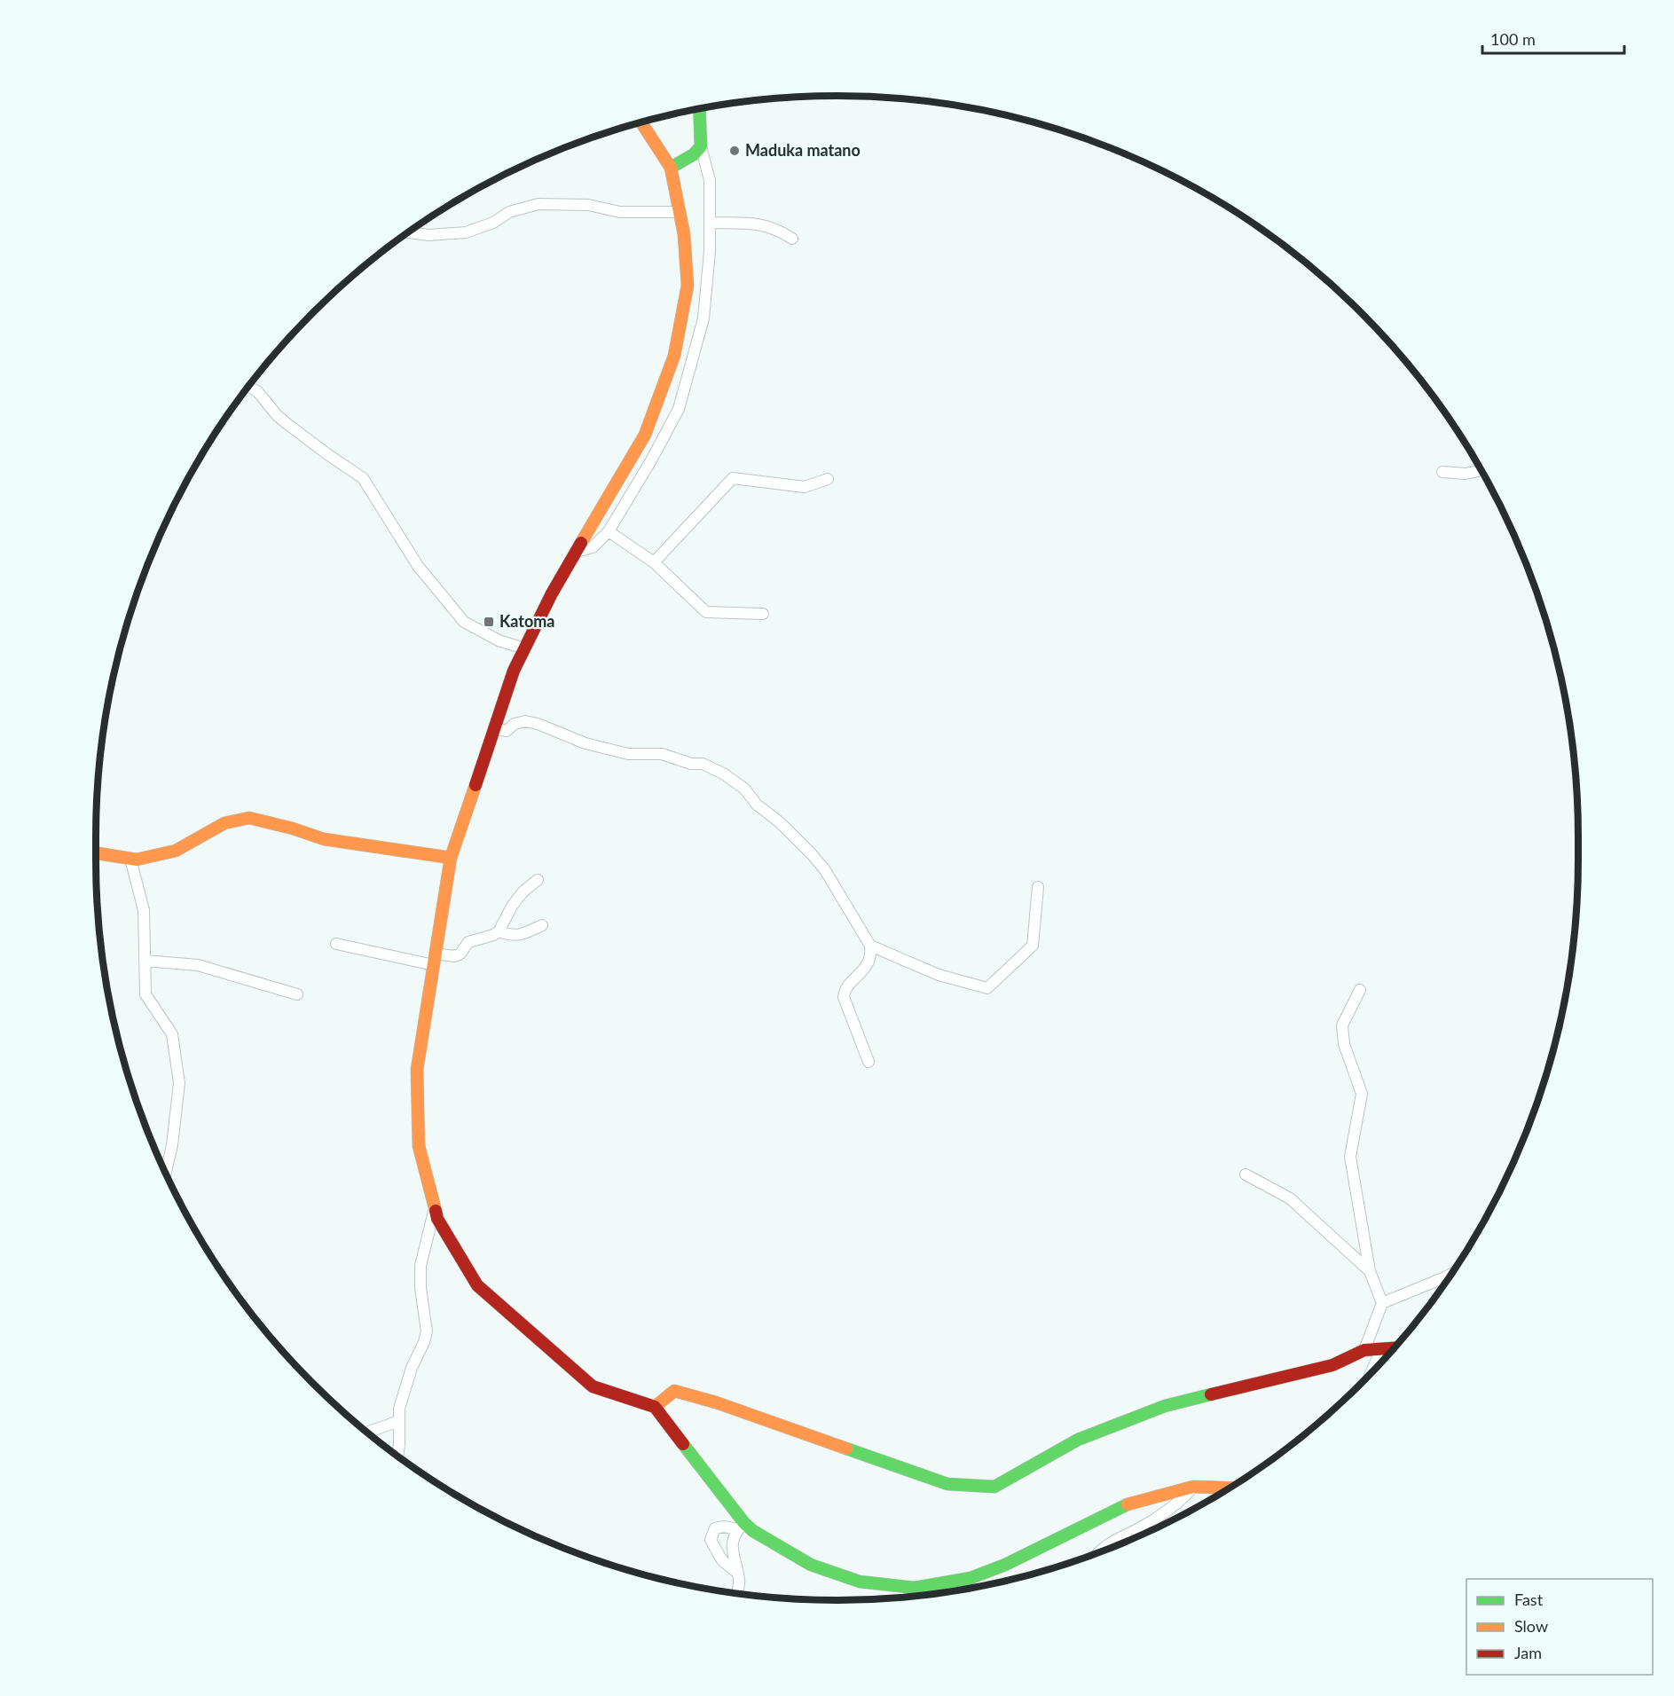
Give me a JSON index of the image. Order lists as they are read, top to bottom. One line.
{"places":{"other":["Maduka matano"],"transit":["Katoma"]},"legend":["Fast","Slow","Jam"],"scale_bar":"100 m"}
